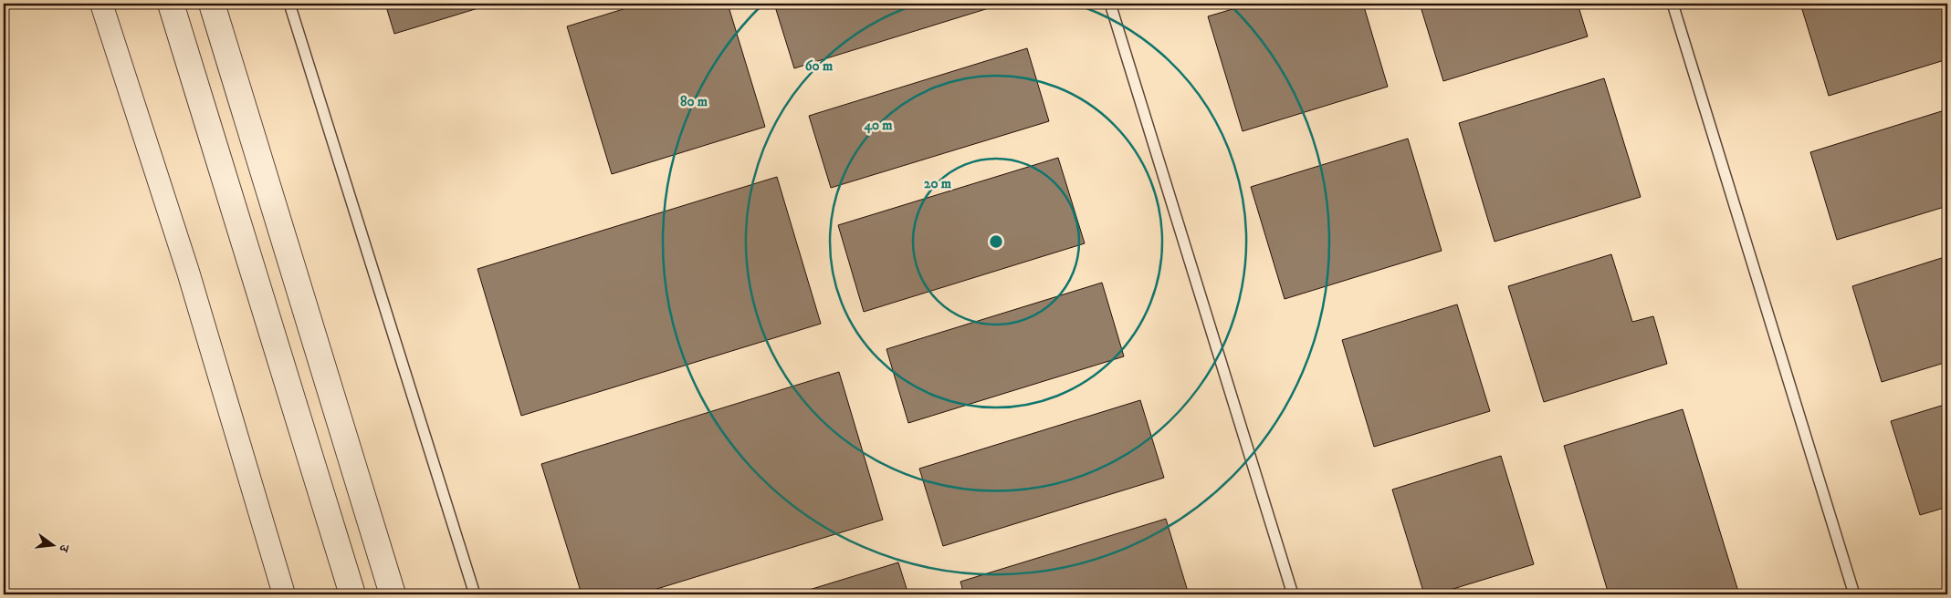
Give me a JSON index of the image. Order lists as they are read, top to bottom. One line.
{"north":"right","rings":["60 m","80 m","40 m","20 m"]}
